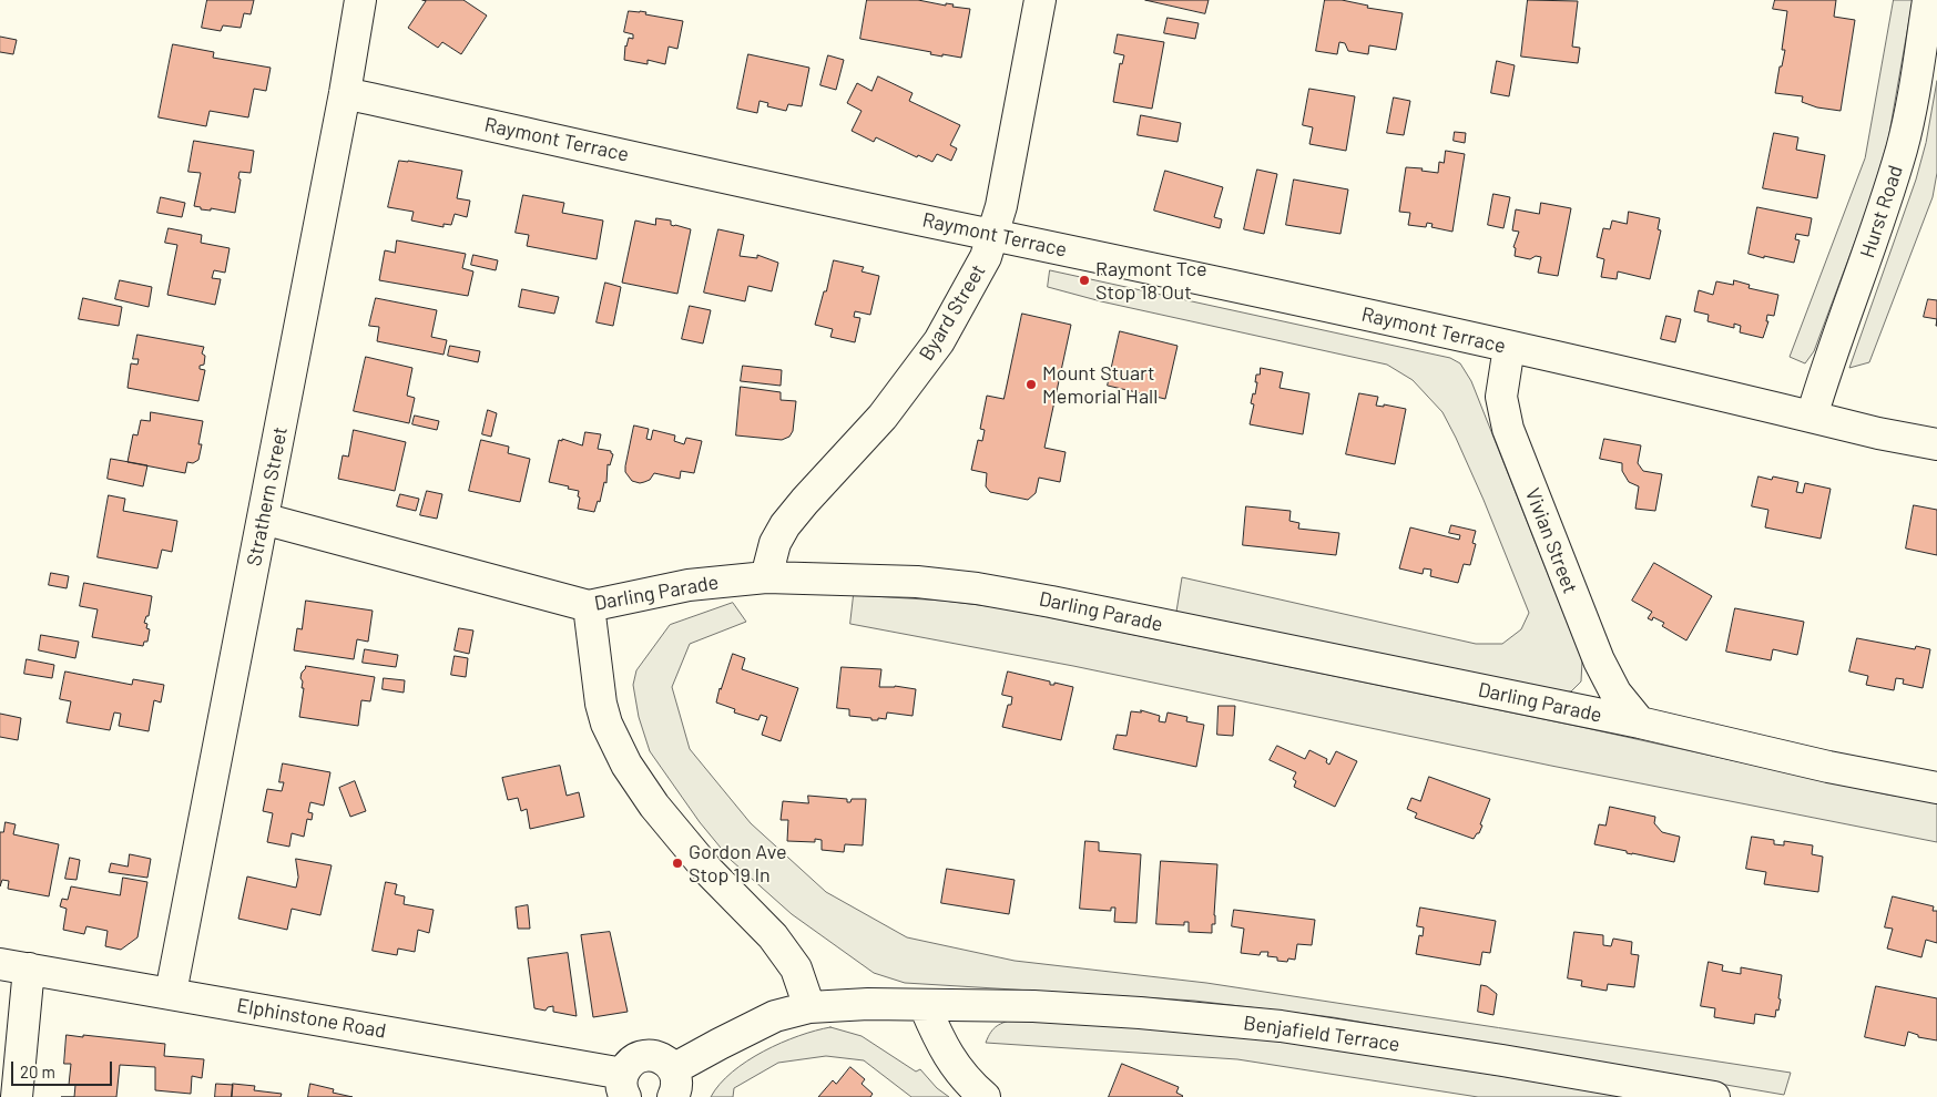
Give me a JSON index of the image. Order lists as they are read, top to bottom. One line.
{"streets":{"street":["Raymont Terrace","Hurst Road","Byard Street","Strathern Street","Vivian Street","Darling Parade","Elphinstone Road","Benjafield Terrace"]},"crossings":[["Raymont Terrace","Hurst Road"],["Raymont Terrace","Byard Street"],["Raymont Terrace","Strathern Street"],["Raymont Terrace","Vivian Street"],["Byard Street","Darling Parade"],["Strathern Street","Darling Parade"],["Strathern Street","Elphinstone Road"],["Vivian Street","Darling Parade"]],"places":["Raymont Tce Stop 18 Out","Mount Stuart Memorial Hall","Gordon Ave Stop 19 In"],"scale_bar":"20 m"}
